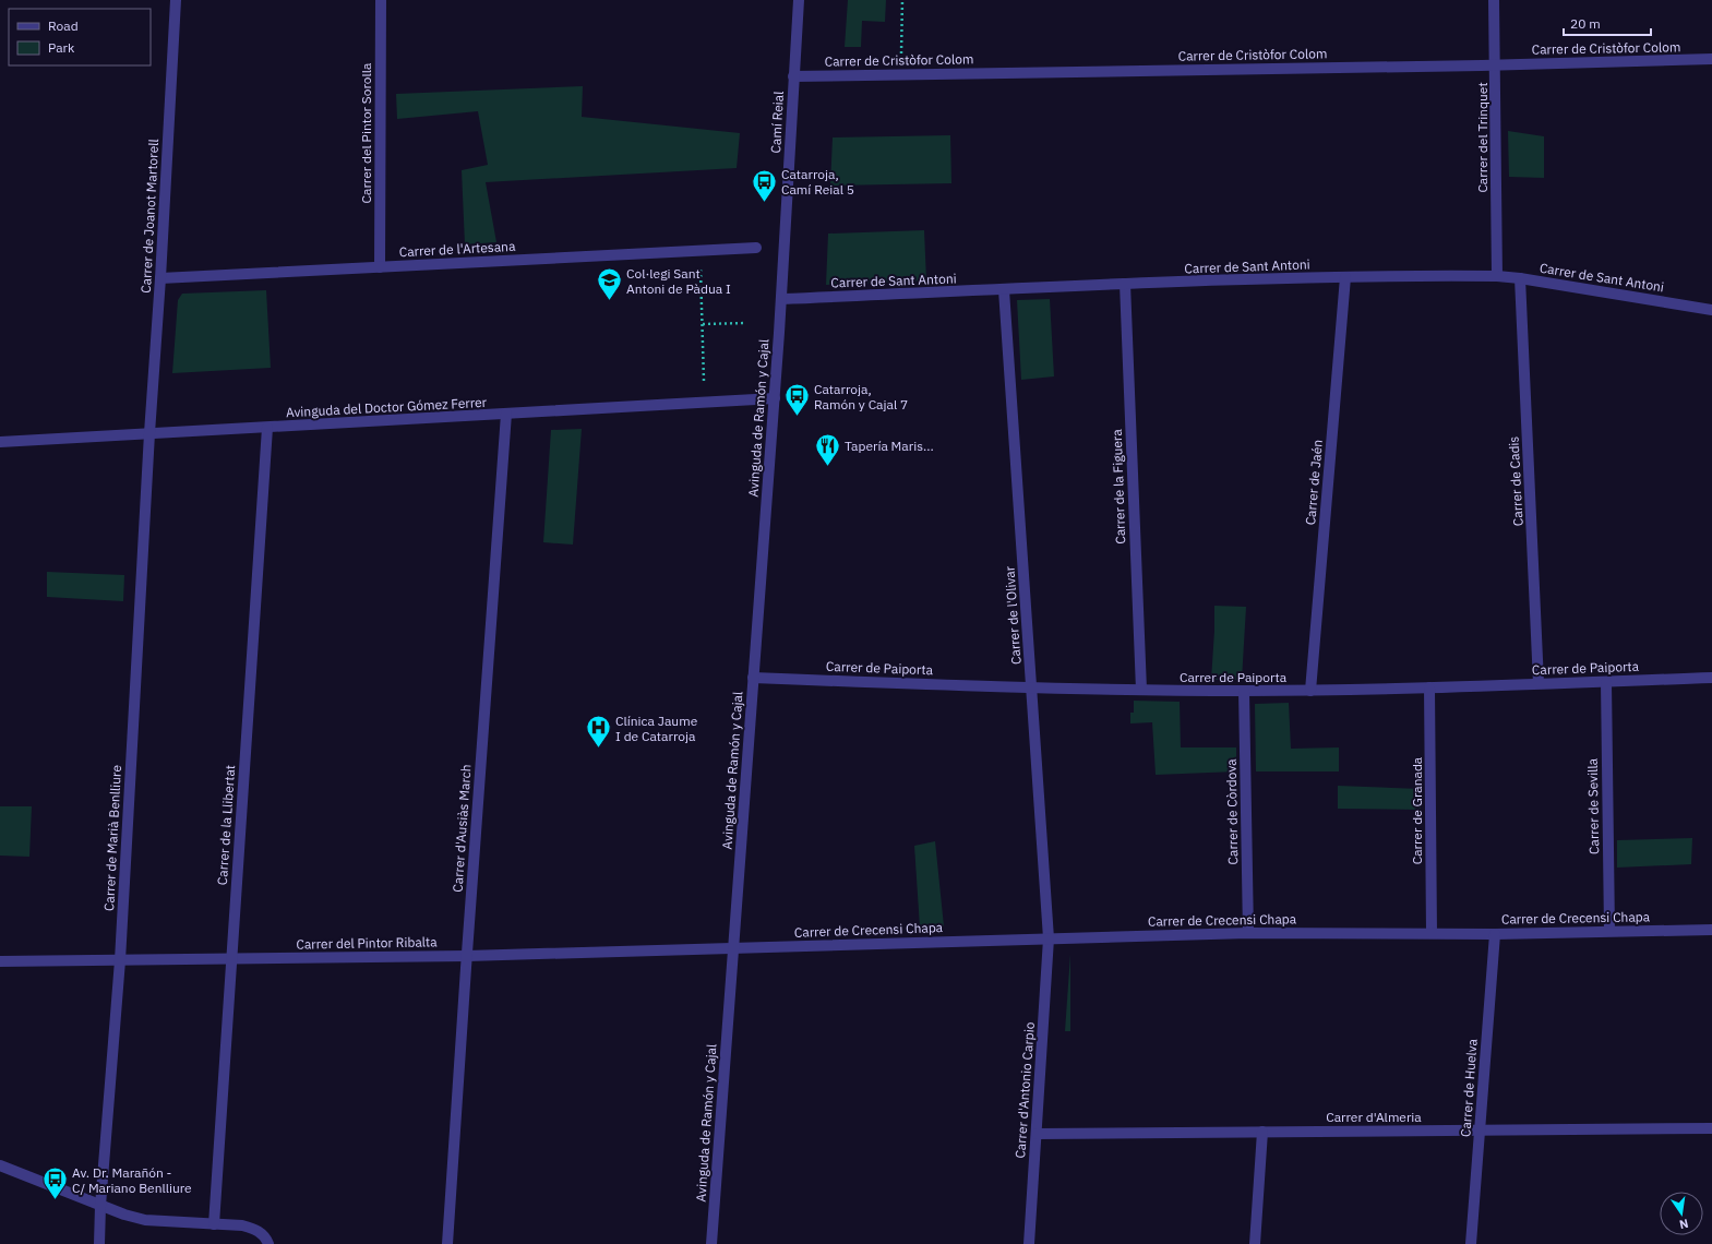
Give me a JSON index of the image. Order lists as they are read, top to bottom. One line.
{"streets":{"street":["Carrer de Cristòfor Colom","Camí Reial","Carrer del Pintor Sorolla","Carrer del Trinquet","Carrer de Joanot Martorell","Carrer de l'Artesana","Carrer de Sant Antoni","Avinguda del Doctor Gómez Ferrer","Avinguda de Ramón y Cajal","Carrer de Cadis","Carrer de Jaén","Carrer de la Figuera","Carrer de l'Olivar","Carrer de Paiporta","Carrer de Sevilla","Carrer de Granada","Carrer de Còrdova","Carrer de la Llibertat","Carrer d'Ausiàs March","Carrer de Marià Benlliure","Carrer de Crecensi Chapa","Carrer del Pintor Ribalta","Carrer de Huelva","Carrer d'Antonio Carpio","Carrer d'Almeria"]},"crossings":[["Carrer de Cristòfor Colom","Camí Reial"],["Carrer de Cristòfor Colom","Carrer del Trinquet"],["Camí Reial","Carrer de Sant Antoni"],["Camí Reial","Avinguda de Ramón y Cajal"],["Carrer del Pintor Sorolla","Carrer de l'Artesana"],["Carrer del Trinquet","Carrer de Sant Antoni"],["Carrer de Joanot Martorell","Carrer de l'Artesana"],["Carrer de Joanot Martorell","Avinguda del Doctor Gómez Ferrer"],["Carrer de Joanot Martorell","Carrer de Marià Benlliure"],["Carrer de Sant Antoni","Avinguda de Ramón y Cajal"],["Carrer de Sant Antoni","Carrer de Cadis"],["Carrer de Sant Antoni","Carrer de Jaén"],["Carrer de Sant Antoni","Carrer de la Figuera"],["Carrer de Sant Antoni","Carrer de l'Olivar"],["Avinguda del Doctor Gómez Ferrer","Avinguda de Ramón y Cajal"],["Avinguda del Doctor Gómez Ferrer","Carrer de la Llibertat"],["Avinguda del Doctor Gómez Ferrer","Carrer d'Ausiàs March"],["Avinguda del Doctor Gómez Ferrer","Carrer de Marià Benlliure"],["Avinguda de Ramón y Cajal","Carrer de Paiporta"],["Avinguda de Ramón y Cajal","Carrer de Crecensi Chapa"],["Avinguda de Ramón y Cajal","Carrer del Pintor Ribalta"],["Carrer de Cadis","Carrer de Paiporta"],["Carrer de Jaén","Carrer de Paiporta"],["Carrer de la Figuera","Carrer de Paiporta"],["Carrer de l'Olivar","Carrer de Paiporta"],["Carrer de l'Olivar","Carrer de Crecensi Chapa"],["Carrer de l'Olivar","Carrer d'Antonio Carpio"],["Carrer de Paiporta","Carrer de Sevilla"],["Carrer de Paiporta","Carrer de Granada"],["Carrer de Paiporta","Carrer de Còrdova"],["Carrer de Sevilla","Carrer de Crecensi Chapa"],["Carrer de Granada","Carrer de Crecensi Chapa"],["Carrer de Còrdova","Carrer de Crecensi Chapa"],["Carrer de la Llibertat","Carrer del Pintor Ribalta"],["Carrer d'Ausiàs March","Carrer del Pintor Ribalta"],["Carrer de Marià Benlliure","Carrer del Pintor Ribalta"],["Carrer de Crecensi Chapa","Carrer del Pintor Ribalta"],["Carrer de Crecensi Chapa","Carrer de Huelva"],["Carrer de Crecensi Chapa","Carrer d'Antonio Carpio"],["Carrer de Huelva","Carrer d'Almeria"],["Carrer d'Antonio Carpio","Carrer d'Almeria"]],"places":{"bus stop":["Catarroja, Camí Reial 5","Catarroja, Ramón y Cajal 7","Av. Dr. Marañón - C/ Mariano Benlliure"],"school or university":["Col·legi Sant Antoni de Pàdua I"],"restaurant":["Tapería Maris..."],"hospital":["Clínica Jaume I de Catarroja"]},"legend":["Road","Park"],"scale_bar":"20 m","north":"bottom"}
